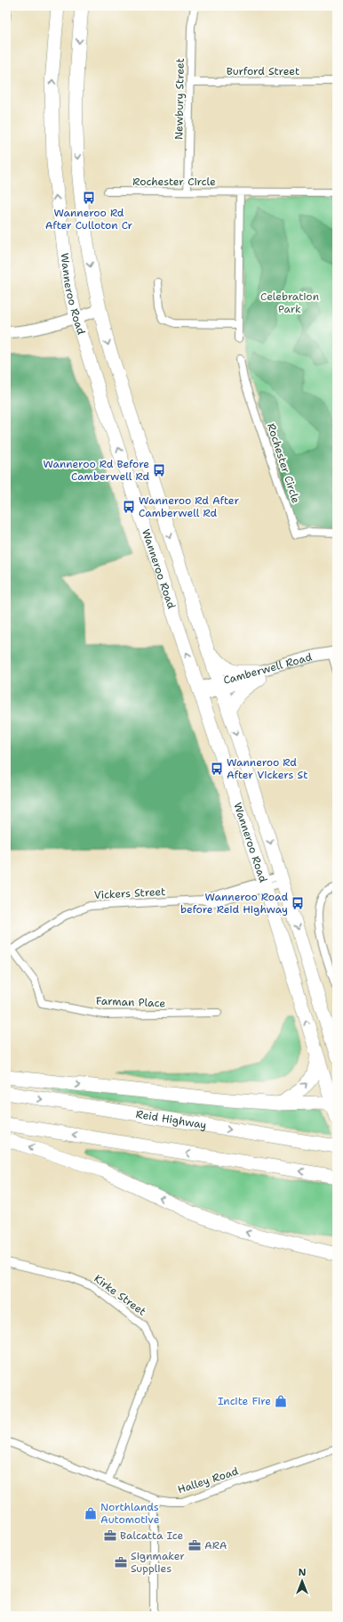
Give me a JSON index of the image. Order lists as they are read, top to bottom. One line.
{"streets":{"highway":["Wanneroo Road","Reid Highway"],"street":["Burford Street","Newbury Street","Rochester Circle","Camberwell Road","Vickers Street","Farman Place","Kirke Street","Halley Road"]},"crossings":[["Burford Street","Newbury Street"],["Newbury Street","Rochester Circle"],["Wanneroo Road","Camberwell Road"],["Wanneroo Road","Vickers Street"],["Vickers Street","Farman Place"],["Kirke Street","Halley Road"]],"parks":["Celebration Park"],"places":{"bus stop":["Wanneroo Rd After Culloton Cr","Wanneroo Rd Before Camberwell Rd","Wanneroo Rd After Camberwell Rd","Wanneroo Rd After Vickers St","Wanneroo Road before Reid Highway"],"shop":["Incite Fire","Northlands Automotive"],"office":["Balcatta Ice","ARA","Signmaker Supplies"]},"north":"top"}
